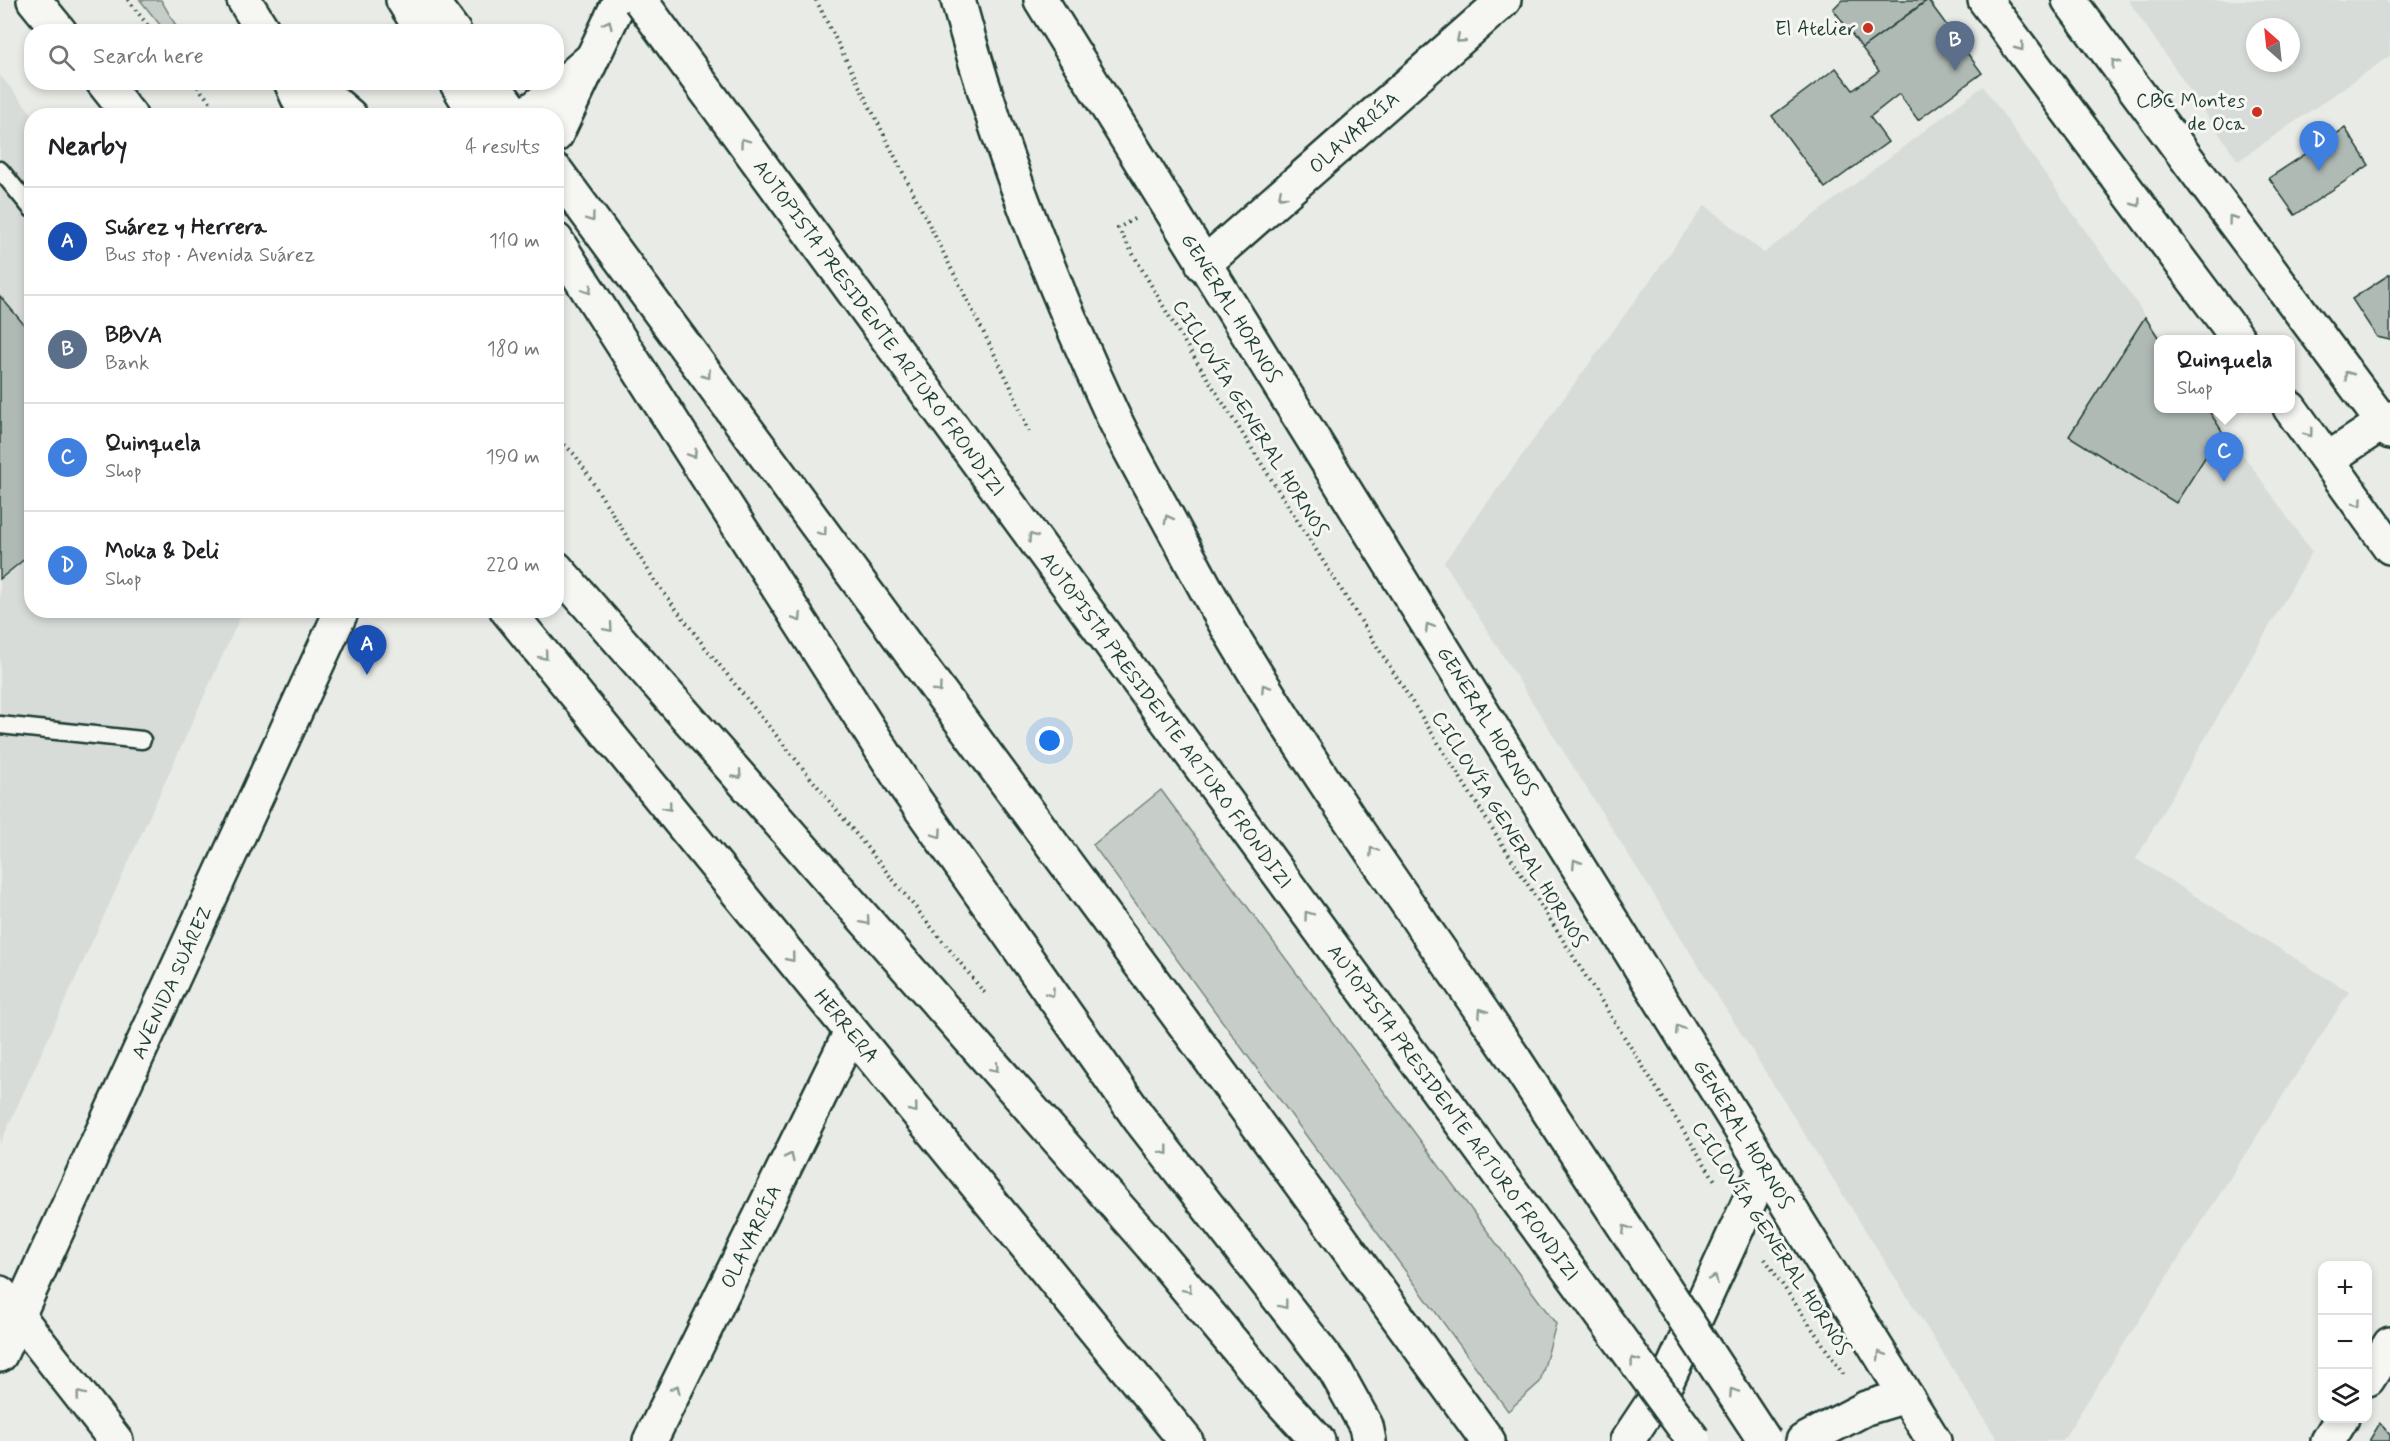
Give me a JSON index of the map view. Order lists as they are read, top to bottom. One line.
{"streets":{"main road":["OLAVARRÍA","GENERAL HORNOS","AUTOPISTA PRESIDENTE ARTURO FRONDIZI","AVENIDA SUÁREZ","HERRERA"],"path":["CICLOVÍA GENERAL HORNOS"]},"crossings":[["OLAVARRÍA","GENERAL HORNOS"],["OLAVARRÍA","HERRERA"]],"places":["El Atelier","CBC Montes de Oca"],"north":"top left","page":{"pins":["B","D","C","A"],"search":"Search here","heading":["Nearby","4 results"],"list":[{"mark":"A","name":"Suárez y Herrera","note":"Bus stop · Avenida Suárez","value":"110 m"},{"mark":"B","name":"BBVA","note":"Bank","value":"180 m"},{"mark":"C","name":"Quinquela","note":"Shop","value":"190 m"},{"mark":"D","name":"Moka & Deli","note":"Shop","value":"220 m"}],"popup":["Quinquela","Shop"],"map_buttons":["+","−"]}}
